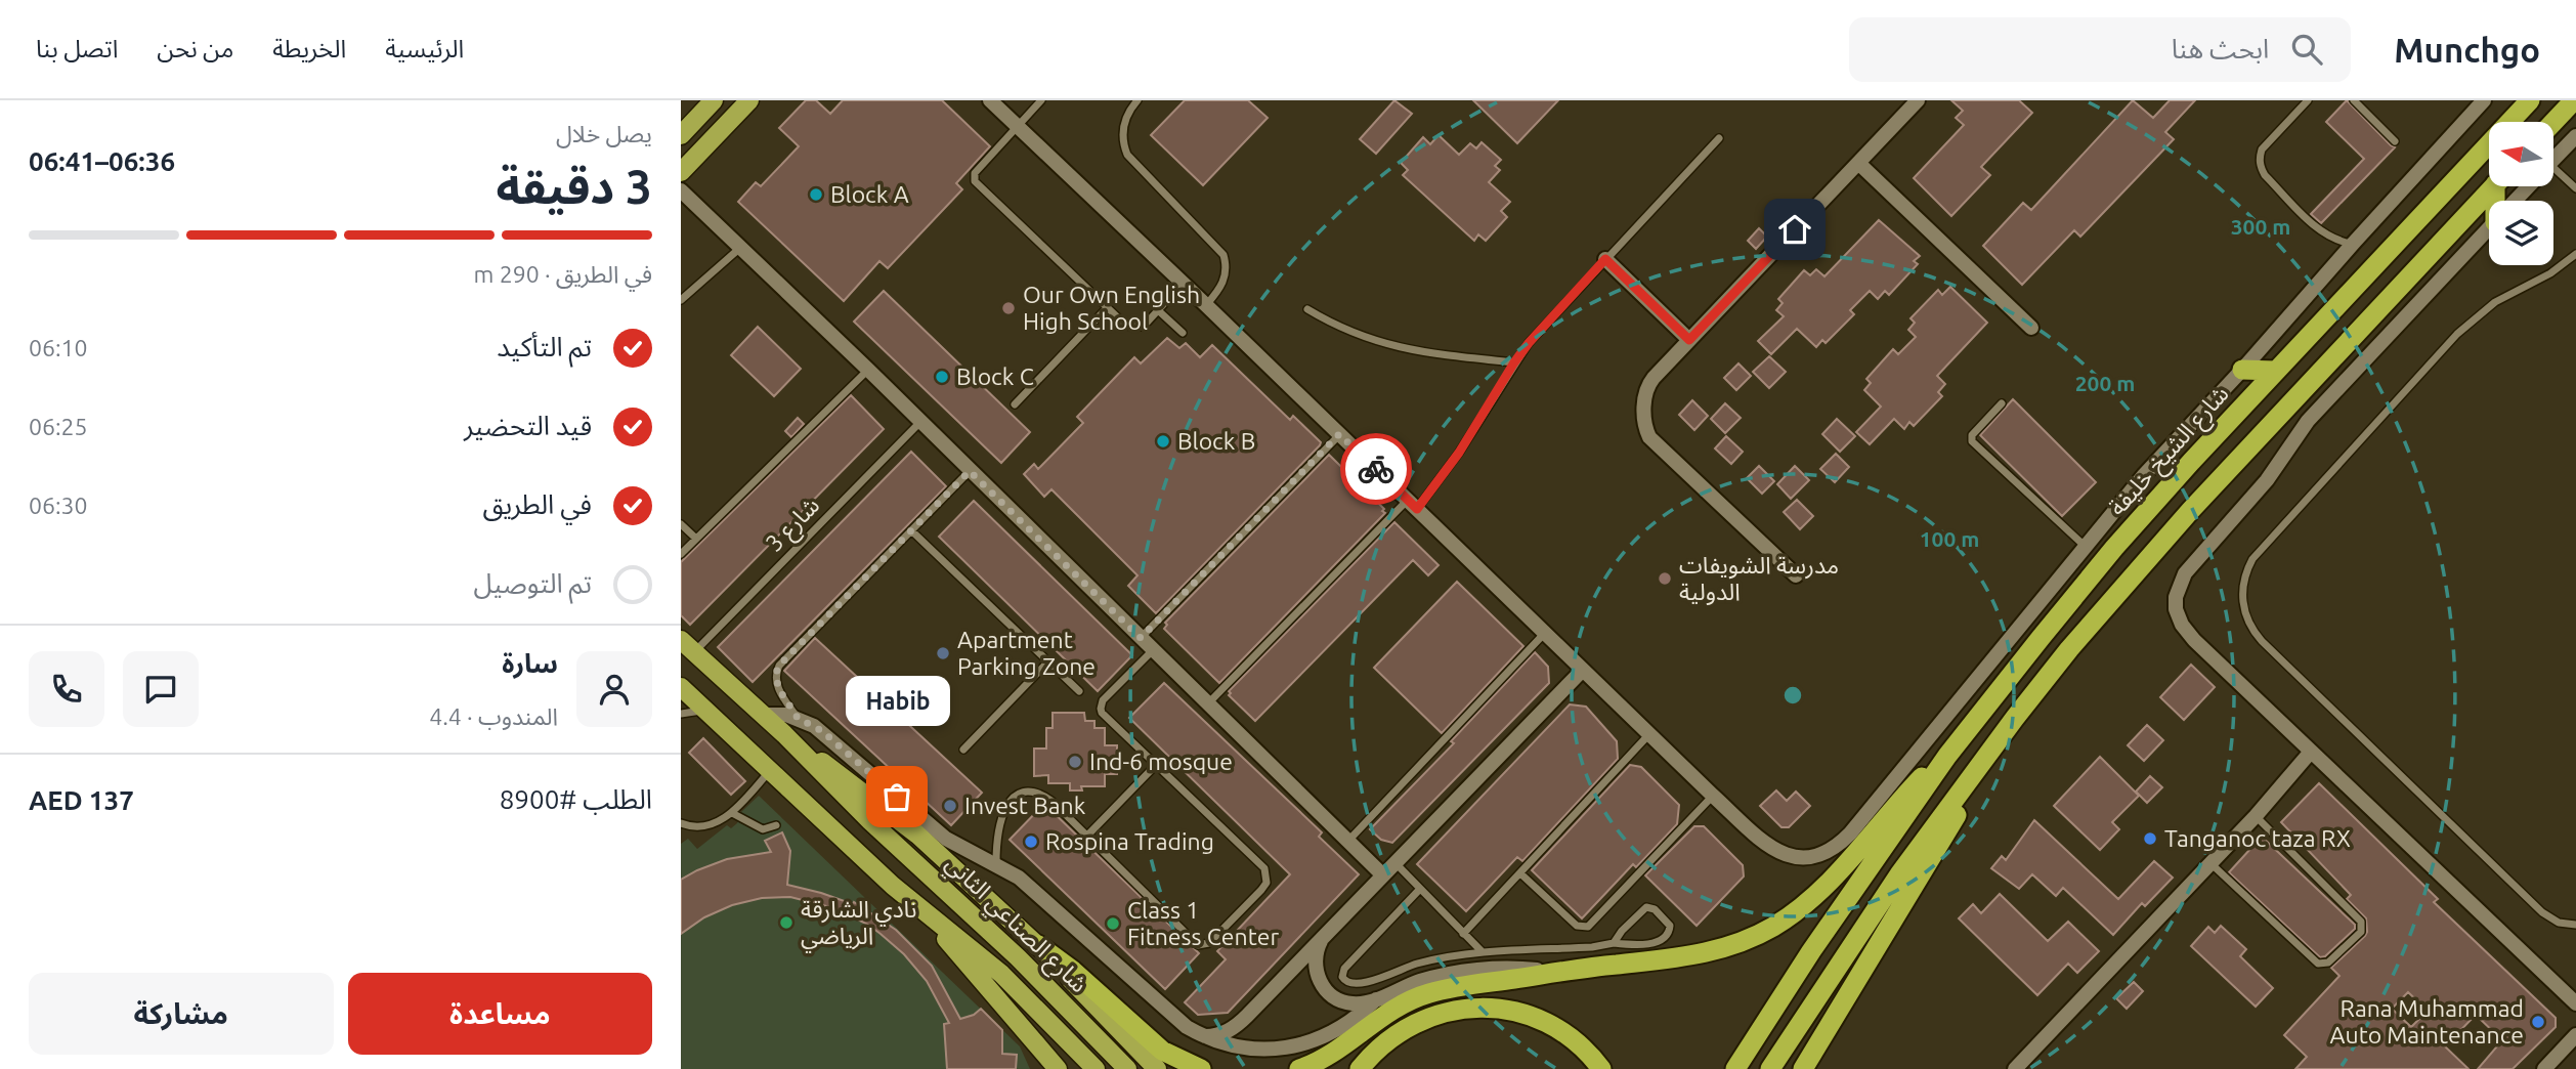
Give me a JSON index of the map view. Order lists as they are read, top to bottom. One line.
{"streets":{"highway":["شارع الشيخ خليفة"],"main road":["شارع الصناعي الثاني"],"lane":["شارع 3"]},"crossings":[["شارع 3","شارع الصناعي الثاني"]],"places":["Block A","Our Own English High School","Block C","Block B","مدرسة الشويفات الدولية","Apartment Parking Zone","Ind-6 mosque","Habib","Invest Bank","Tanganoc taza RX","Rospina Trading","نادي الشارقة الرياضي","Class 1 Fitness Center","Rana Muhammad Auto Maintenance"],"north":"left","page":{"header":"Munchgo","search":"ابحث هنا","nav":["الرئيسية","الخريطة","من نحن","اتصل بنا"],"heading":["3 دقيقة","يصل خلال","06:36–06:41"],"panel":["سارة","المندوب · 4.4","الطلب #8900","AED 137"],"bar":"في الطريق · 290 m","list":[["تم التأكيد","06:10"],["قيد التحضير","06:25"],["في الطريق","06:30"],"تم التوصيل"],"bubble":"Habib","buttons":["مساعدة","مشاركة"]},"rings":["300 m","200 m","100 m"]}
